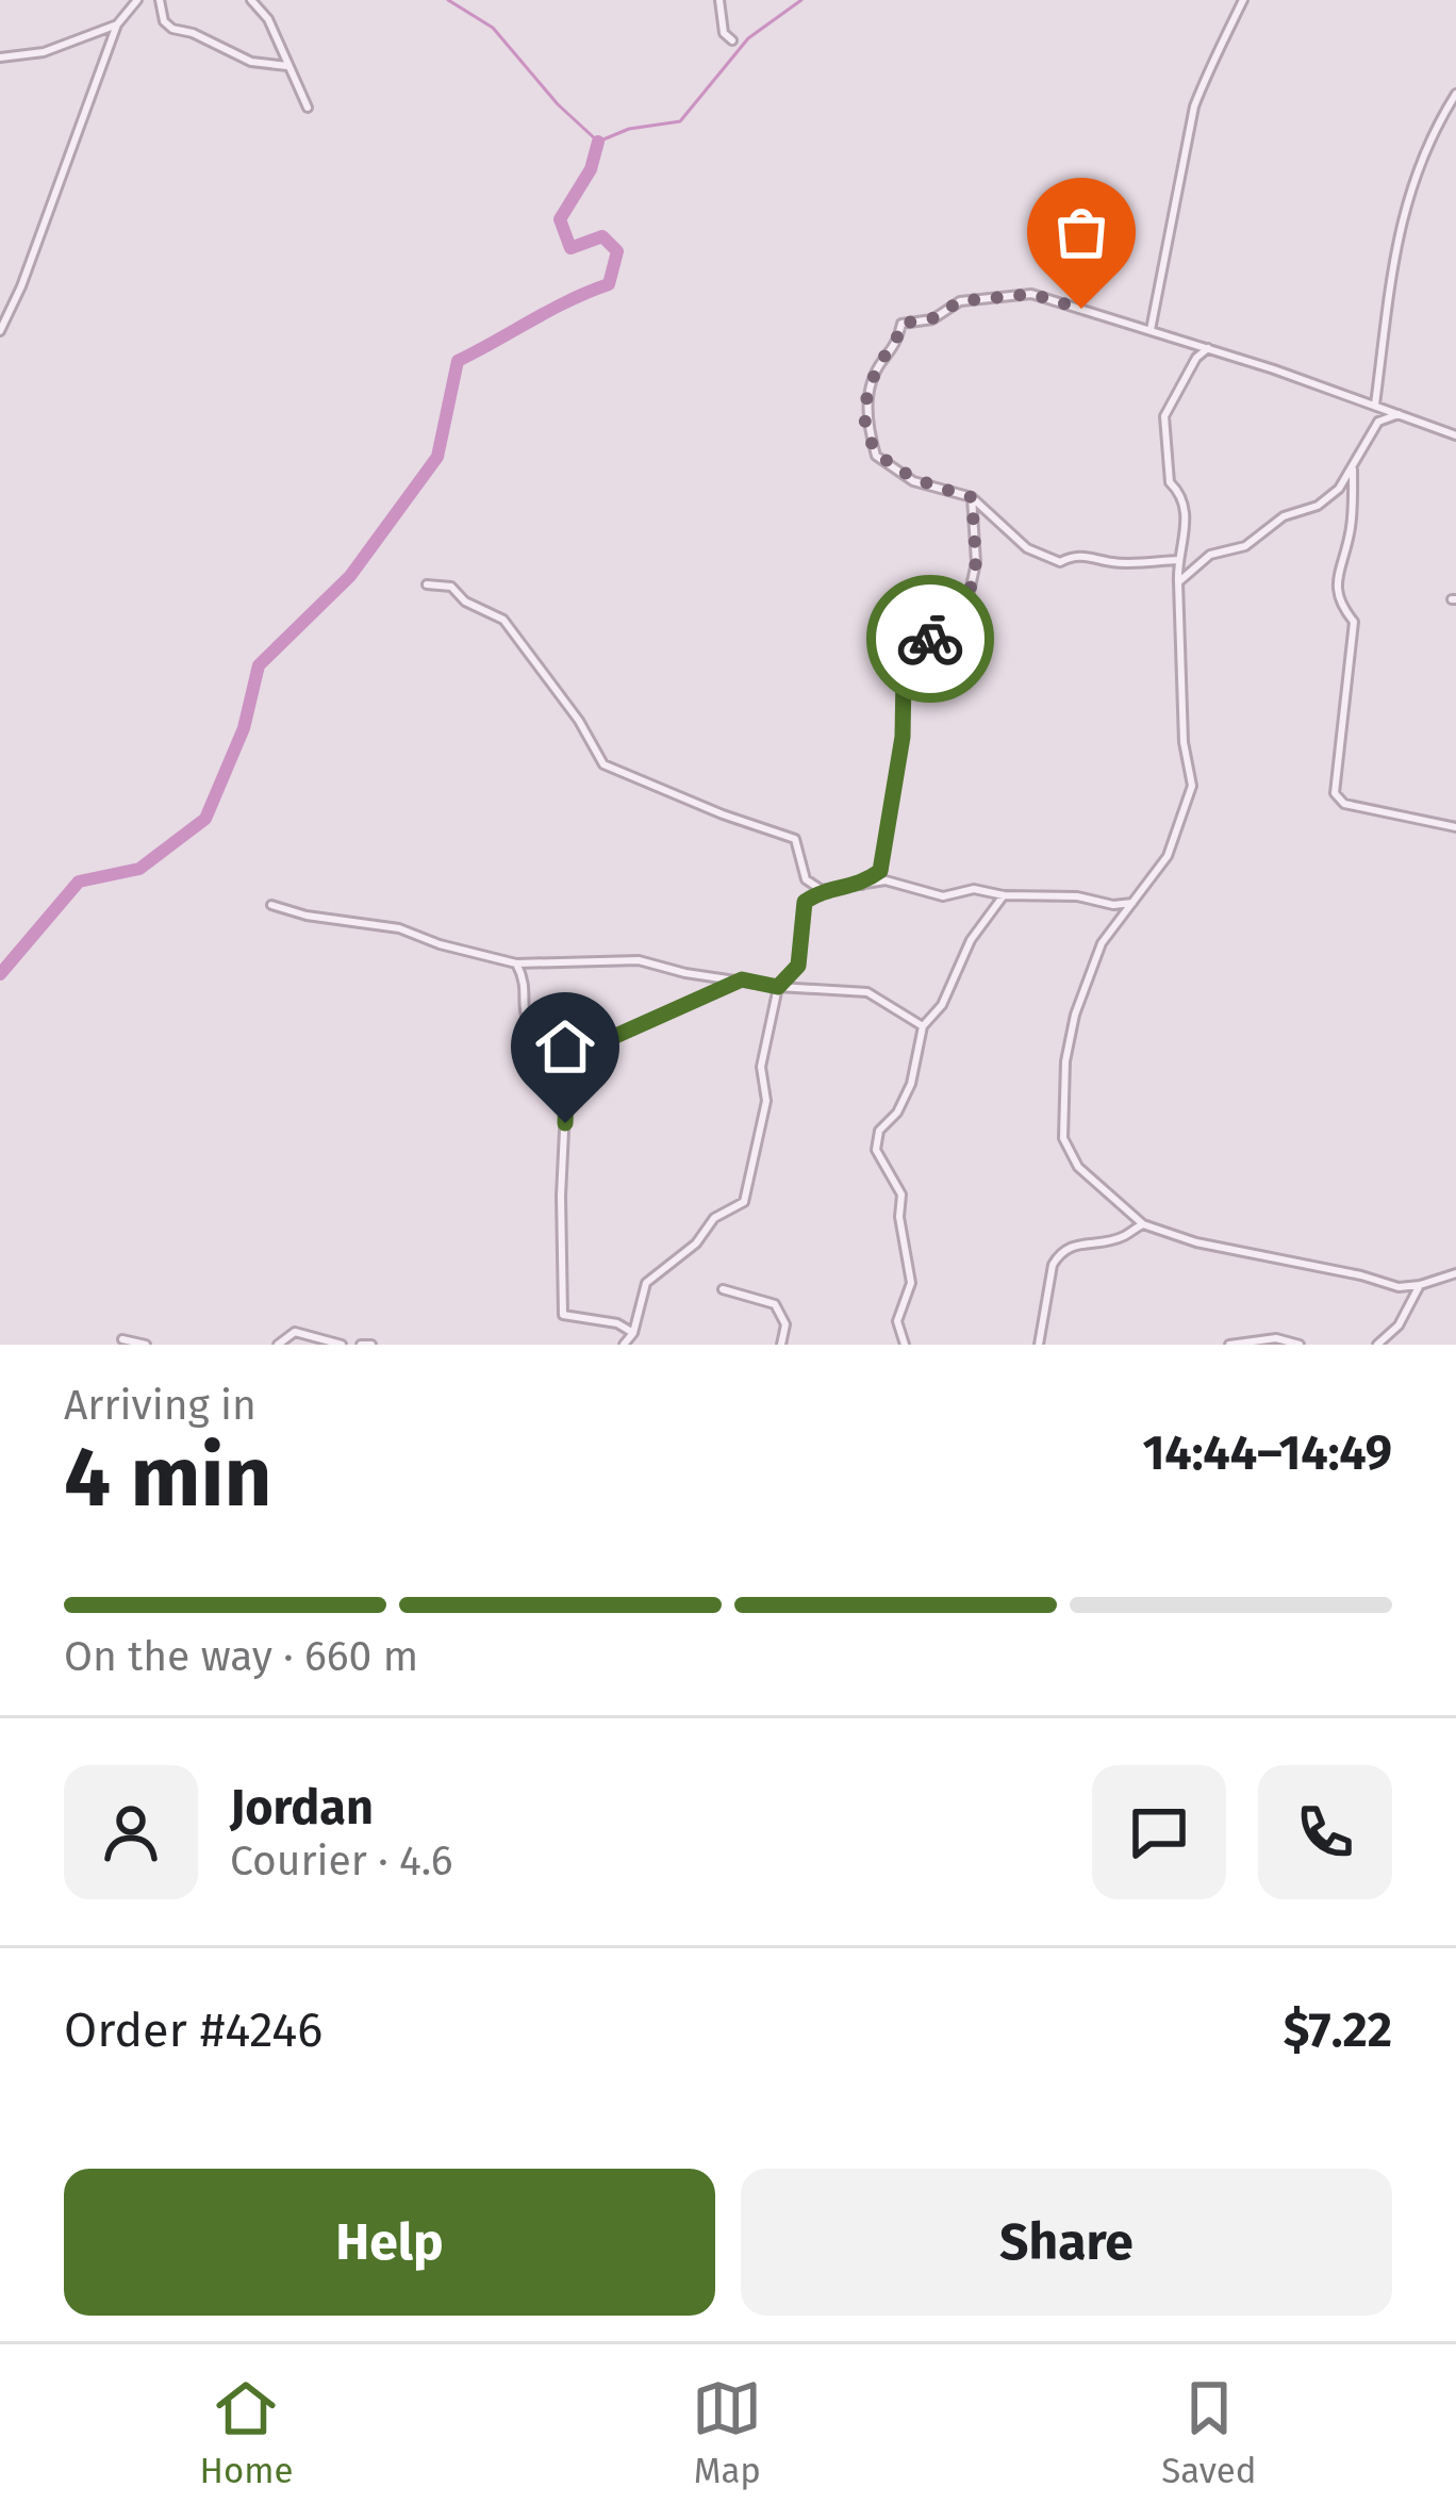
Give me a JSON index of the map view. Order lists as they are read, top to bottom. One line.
{"page":{"heading":["4 min","Arriving in","14:44–14:49"],"panel":["Jordan","Courier · 4.6","Order #4246","$7.22"],"bar":"On the way · 660 m","buttons":["Help","Share"],"tabs":["Home","Map","Saved"]}}
